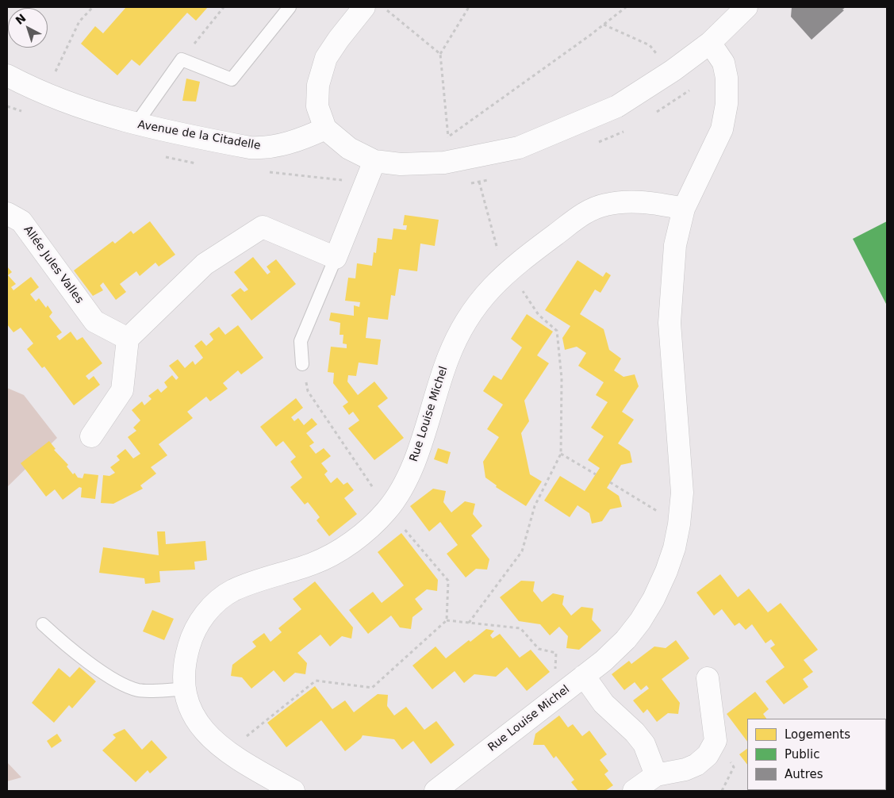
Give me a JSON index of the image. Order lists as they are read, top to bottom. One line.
{"streets":{"street":["Avenue de la Citadelle","Allée Jules Valles","Rue Louise Michel"]},"legend":["Logements","Public","Autres"],"north":"top left"}
